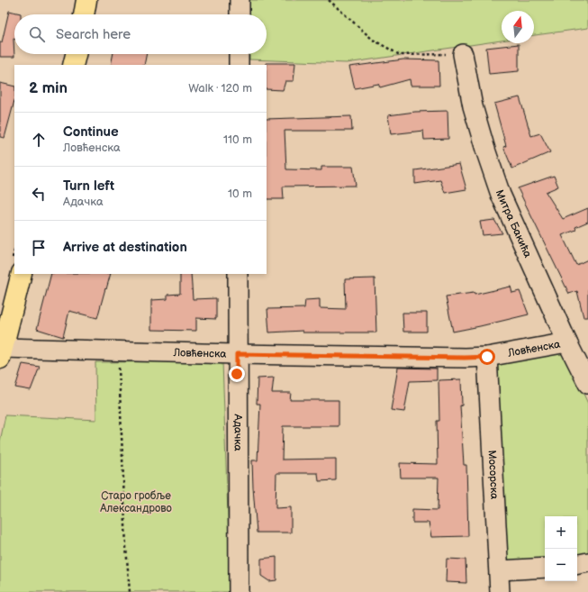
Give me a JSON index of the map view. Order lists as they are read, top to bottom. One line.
{"streets":{"street":["Митра Бакића","Ловћенска","Адачка","Мосорска"]},"crossings":[["Митра Бакића","Ловћенска"],["Ловћенска","Адачка"],["Ловћенска","Мосорска"]],"parks":["Старо гробље Александрово"],"north":"top","page":{"search":"Search here","heading":["2 min","Walk · 120 m"],"list":[["Continue","Ловћенска","110 m"],["Turn left","Адачка","10 m"],"Arrive at destination"],"map_buttons":["+","−"]}}
